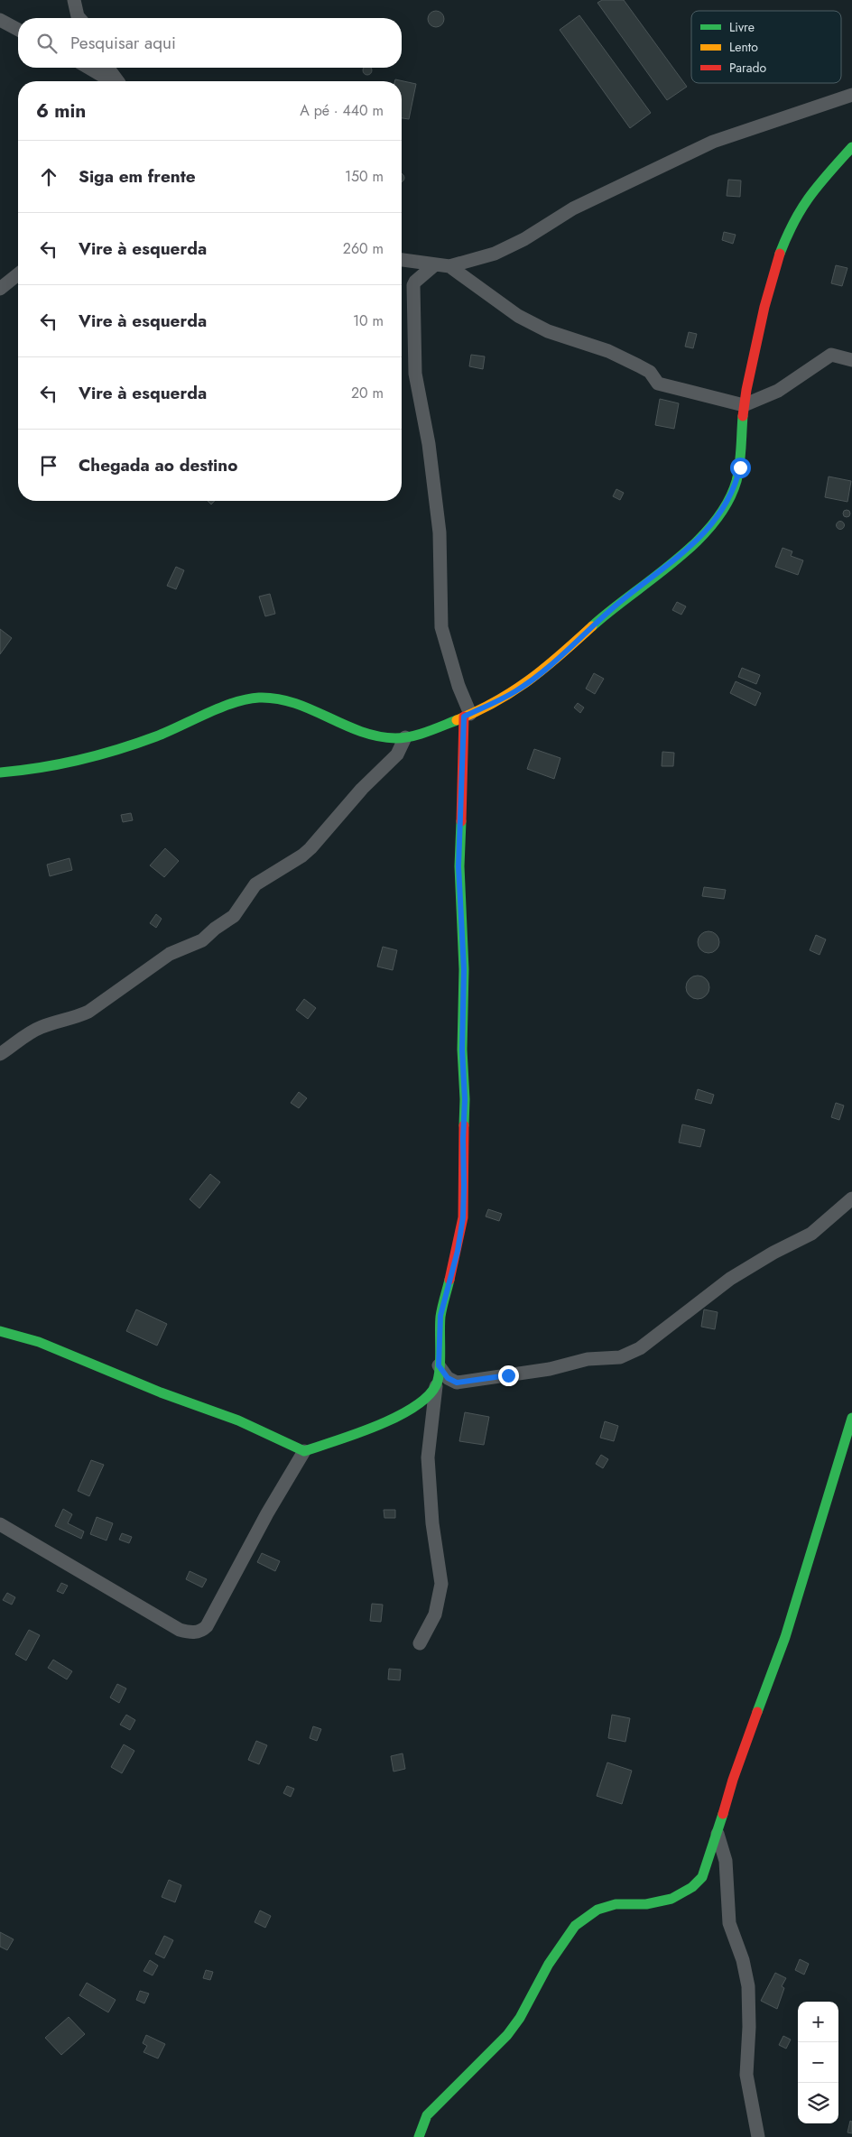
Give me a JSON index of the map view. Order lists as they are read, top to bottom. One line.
{"legend":["Livre","Lento","Parado"],"page":{"search":"Pesquisar aqui","heading":["6 min","A pé · 440 m"],"list":[["Siga em frente","150 m"],["Vire à esquerda","260 m"],["Vire à esquerda","10 m"],["Vire à esquerda","20 m"],"Chegada ao destino"],"map_buttons":["+","−"]}}
